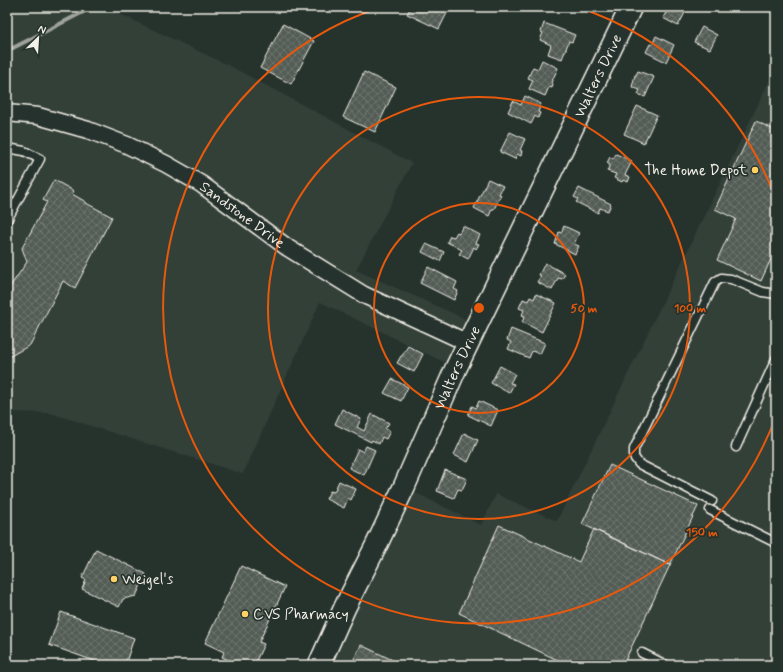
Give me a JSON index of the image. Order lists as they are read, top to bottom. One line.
{"streets":{"street":["Walters Drive","Sandstone Drive"]},"crossings":[["Walters Drive","Sandstone Drive"]],"places":["The Home Depot","Weigel's","CVS Pharmacy"],"north":"top right","rings":["50 m","100 m","150 m"]}
